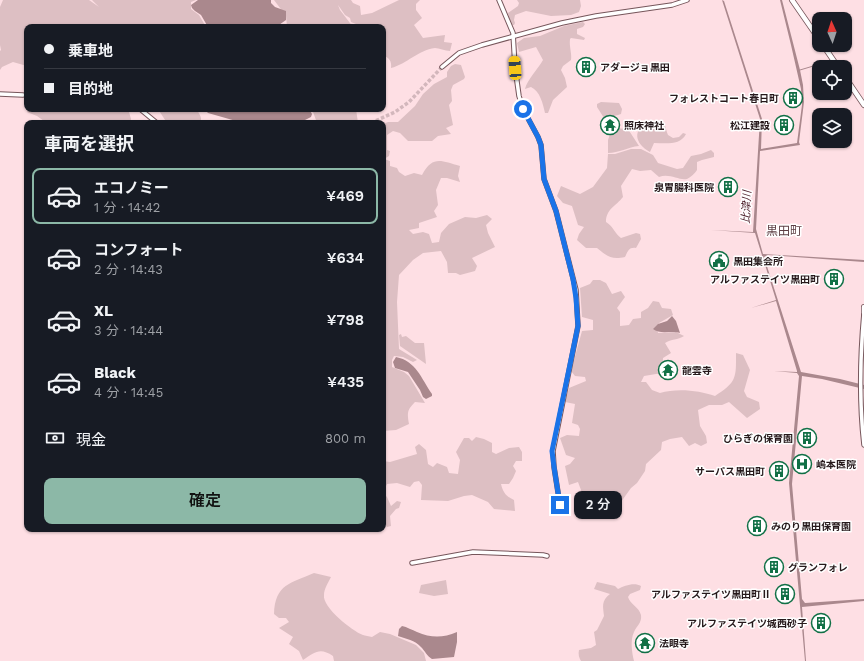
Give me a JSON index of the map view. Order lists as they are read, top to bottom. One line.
{"districts":["黒田町"],"water":["比津川"],"places":{"building":["アダージョ黒田","フォレストコート春日町","松江建設","泉胃腸科医院","アルファステイツ黒田町","ひらぎの保育園","サーパス黒田町","みのり黒田保育園","グランフォレ","アルファステイツ黒田町Ⅱ","アルファステイツ城西砂子"],"temple":["照床神社","龍雲寺","法眼寺"],"public building":["黒田集会所"],"hospital":["嶋本医院"]},"north":"top","page":{"banner":["乗車地","目的地"],"heading":"車両を選択","list":[{"name":"エコノミー","note":"1 分 · 14:42","value":"¥469"},{"name":"コンフォート","note":"2 分 · 14:43","value":"¥634"},{"name":"XL","note":"3 分 · 14:44","value":"¥798"},{"name":"Black","note":"4 分 · 14:45","value":"¥435"}],"pay":["現金","800 m"],"buttons":"確定","bubble":"2 分"}}
